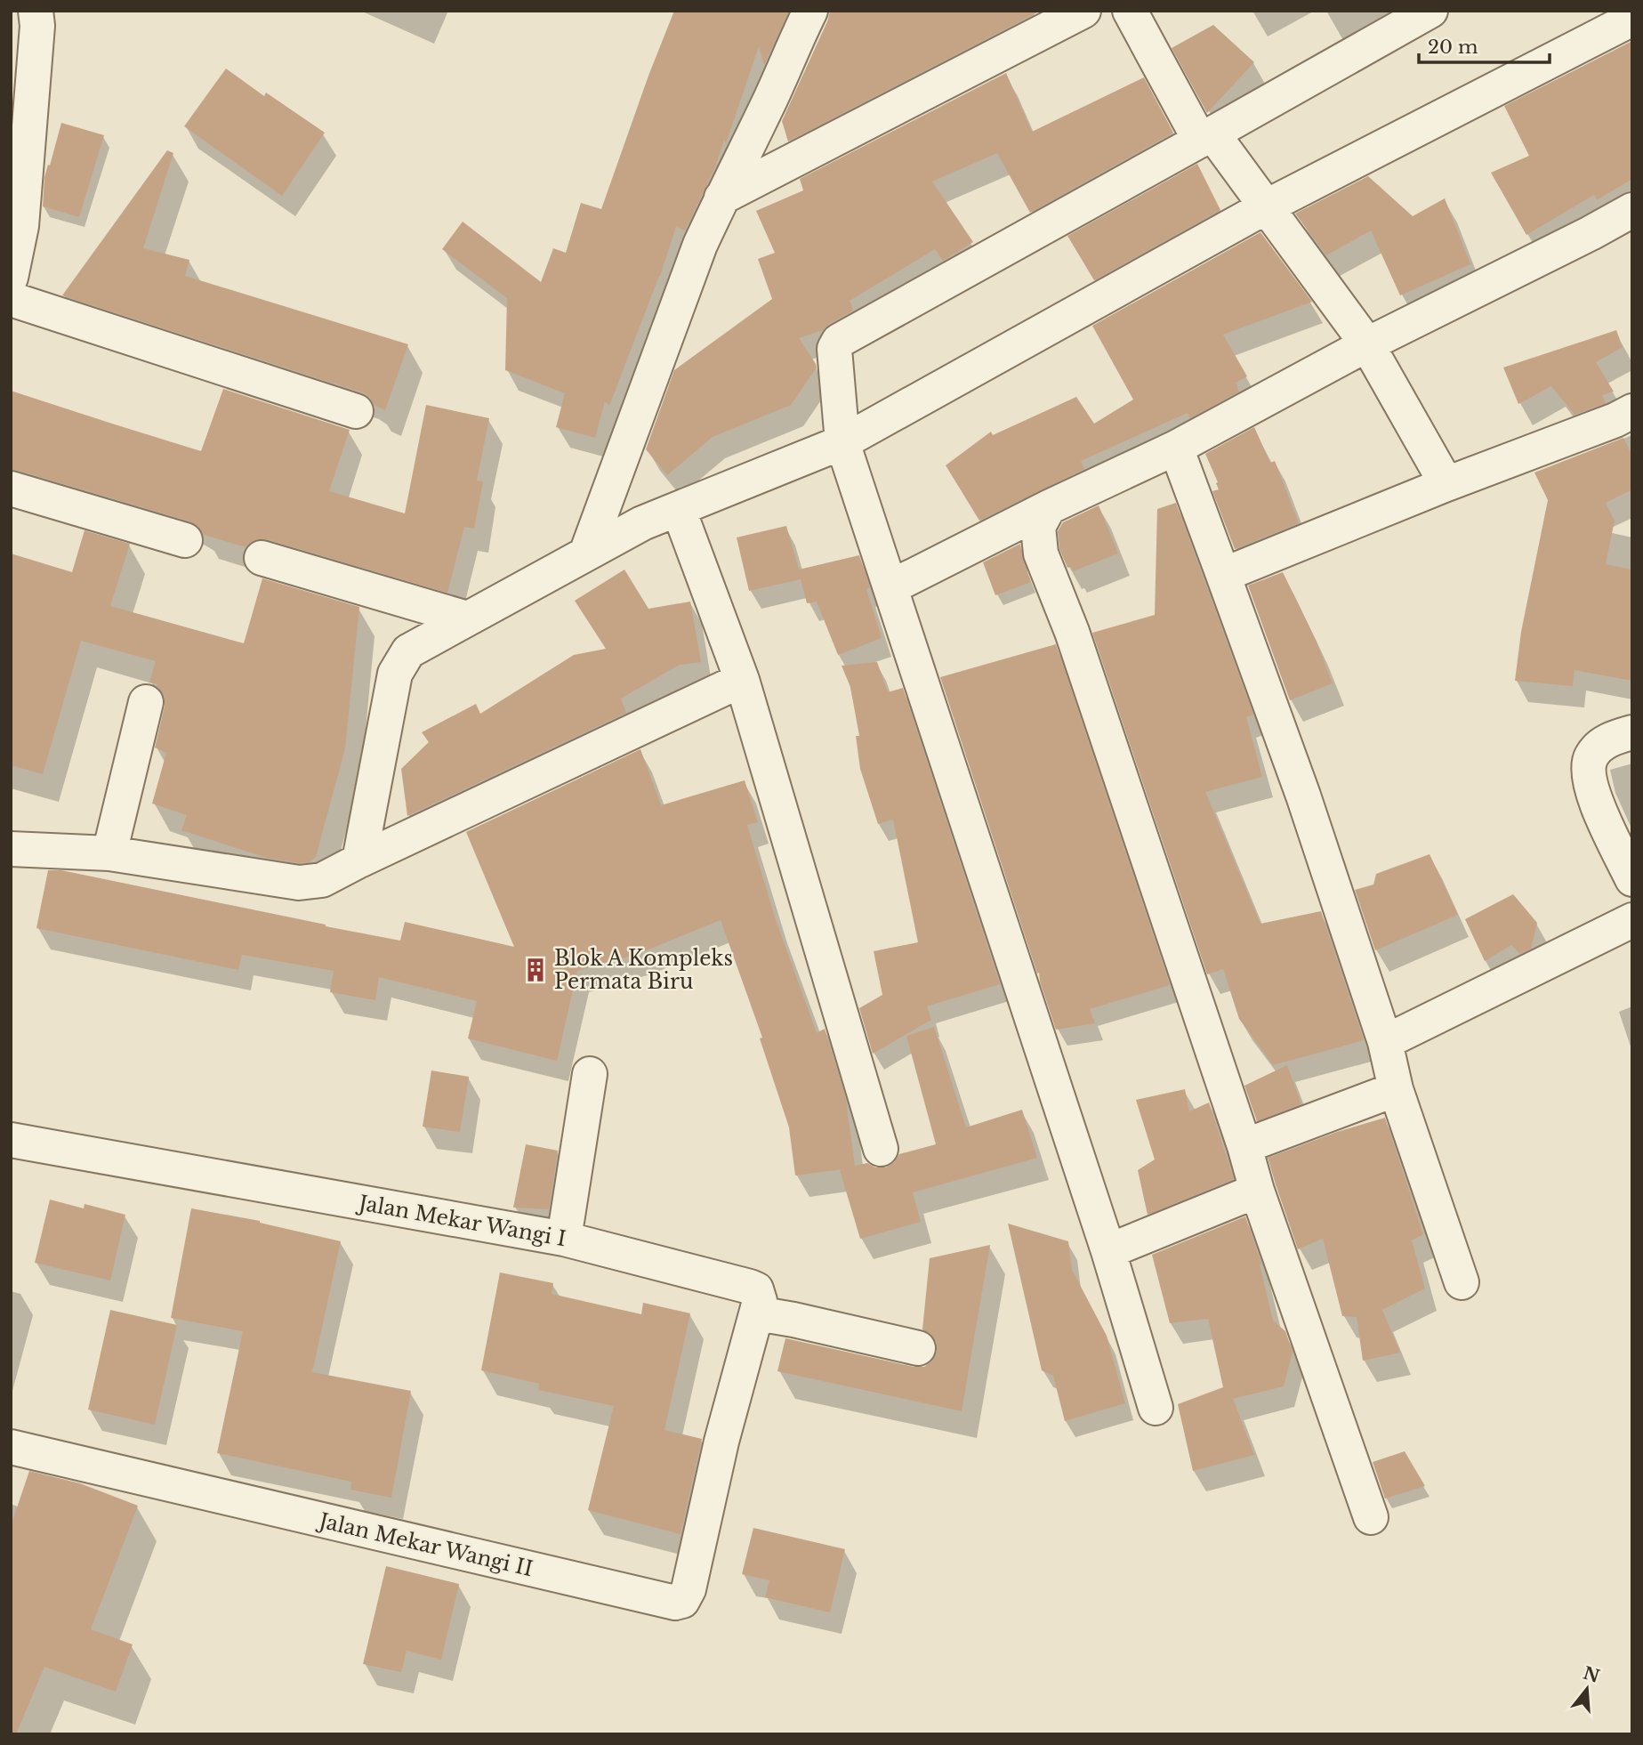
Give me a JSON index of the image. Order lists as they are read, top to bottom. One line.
{"streets":{"street":["Jalan Mekar Wangi I","Jalan Mekar Wangi II"]},"crossings":[["Jalan Mekar Wangi I","Jalan Mekar Wangi II"]],"places":{"building":["Blok A Kompleks Permata Biru"]},"scale_bar":"20 m","north":"top"}
